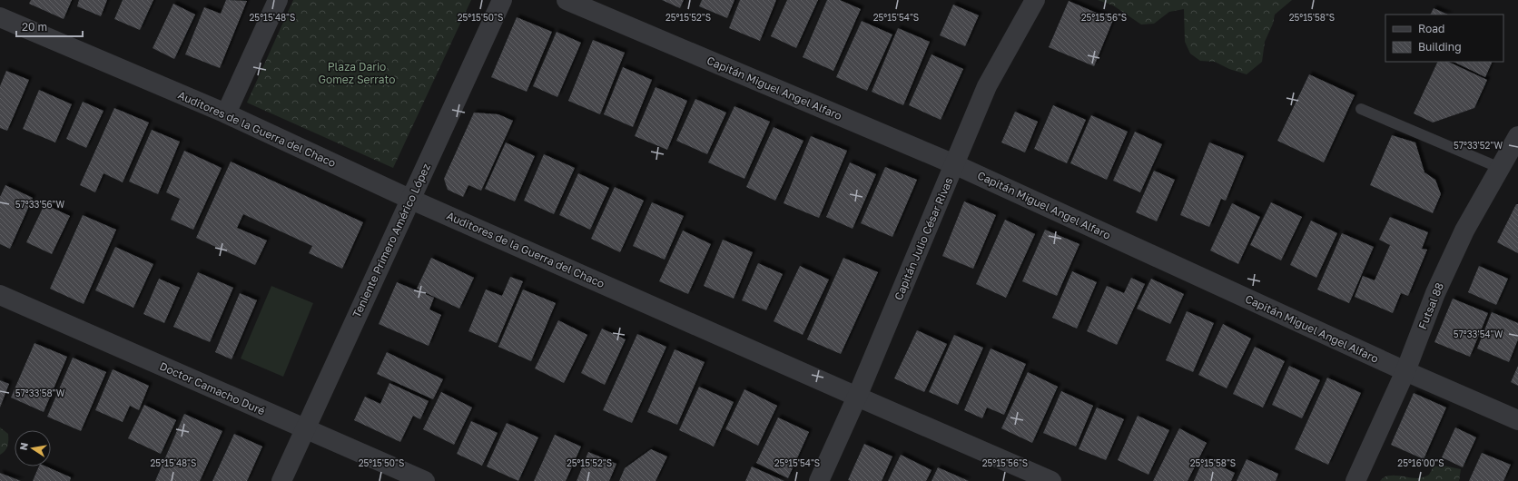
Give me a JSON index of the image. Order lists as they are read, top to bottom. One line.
{"streets":{"street":["Capitán Miguel Angel Alfaro","Auditores de la Guerra del Chaco","Capitán Julio César Rivas","Teniente Primero Américo López","Futsal 88","Doctor Camacho Duré"]},"crossings":[["Capitán Miguel Angel Alfaro","Capitán Julio César Rivas"],["Capitán Miguel Angel Alfaro","Futsal 88"],["Auditores de la Guerra del Chaco","Capitán Julio César Rivas"],["Auditores de la Guerra del Chaco","Teniente Primero Américo López"],["Teniente Primero Américo López","Doctor Camacho Duré"]],"parks":["Plaza Dario Gomez Serrato"],"legend":["Road","Building"],"scale_bar":"20 m","north":"left","coordinates":["25°15'48\"S","25°15'50\"S","25°15'52\"S","25°15'54\"S","25°15'56\"S","25°15'58\"S","57°33'52\"W","57°33'56\"W","57°33'54\"W","57°33'58\"W","25°16'00\"S"]}
